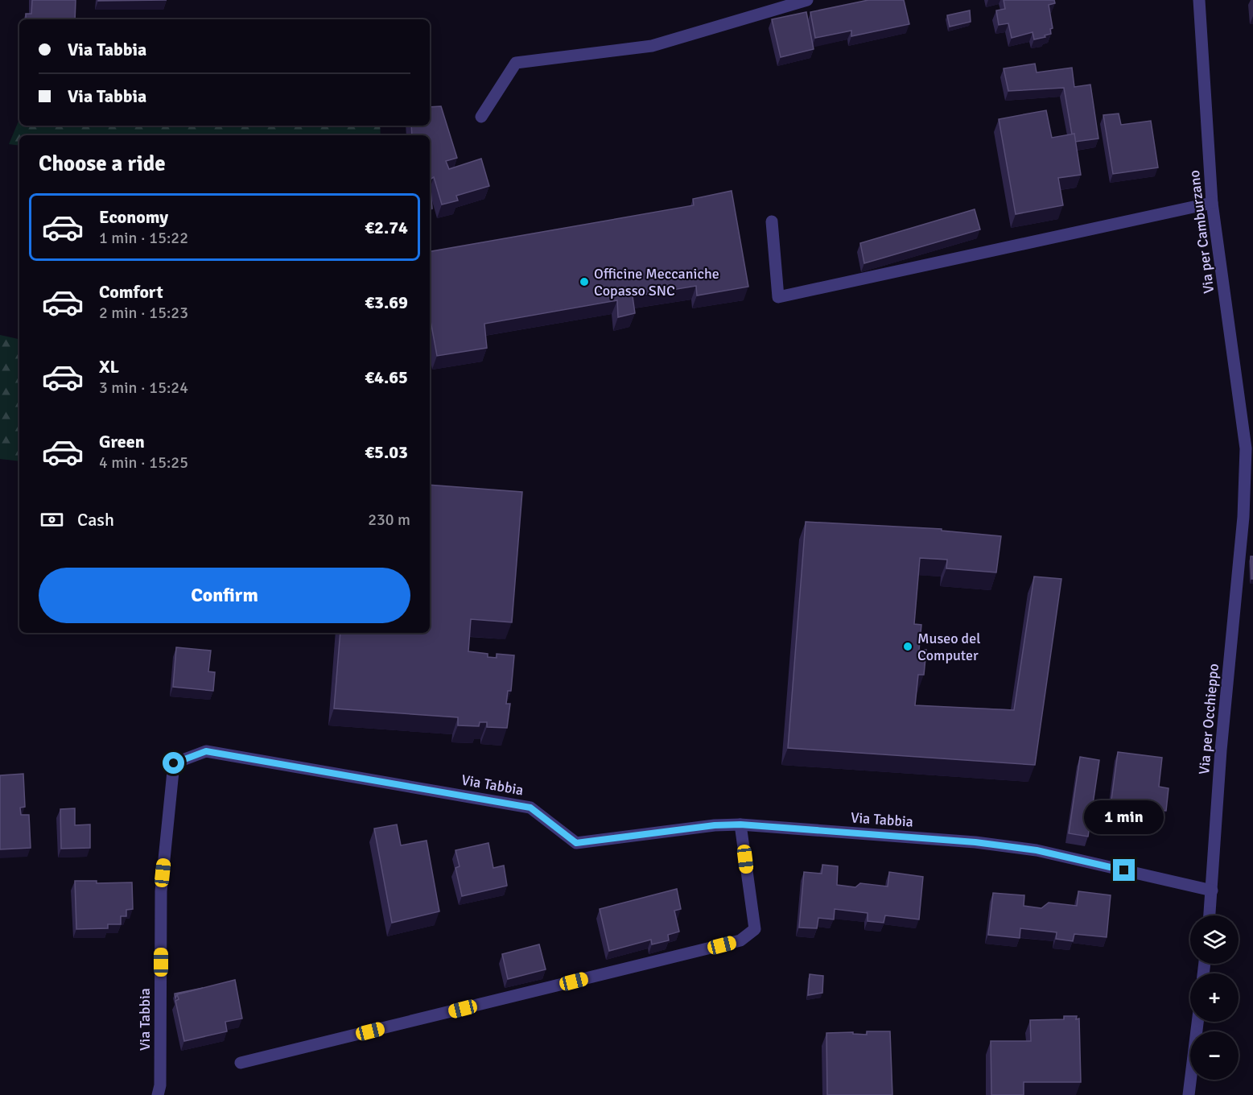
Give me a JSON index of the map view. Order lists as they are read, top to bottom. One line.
{"streets":{"street":["Via per Camburzano","Via per Occhieppo","Via Tabbia"]},"crossings":[["Via per Camburzano","Via per Occhieppo"],["Via per Occhieppo","Via Tabbia"]],"places":["Officine Meccaniche Copasso SNC","Museo del Computer"],"page":{"banner":["Via Tabbia","Via Tabbia"],"heading":"Choose a ride","list":[{"name":"Economy","note":"1 min · 15:22","value":"€2.74"},{"name":"Comfort","note":"2 min · 15:23","value":"€3.69"},{"name":"XL","note":"3 min · 15:24","value":"€4.65"},{"name":"Green","note":"4 min · 15:25","value":"€5.03"}],"pay":["Cash","230 m"],"buttons":"Confirm","bubble":"1 min","map_buttons":["+","−"]}}
